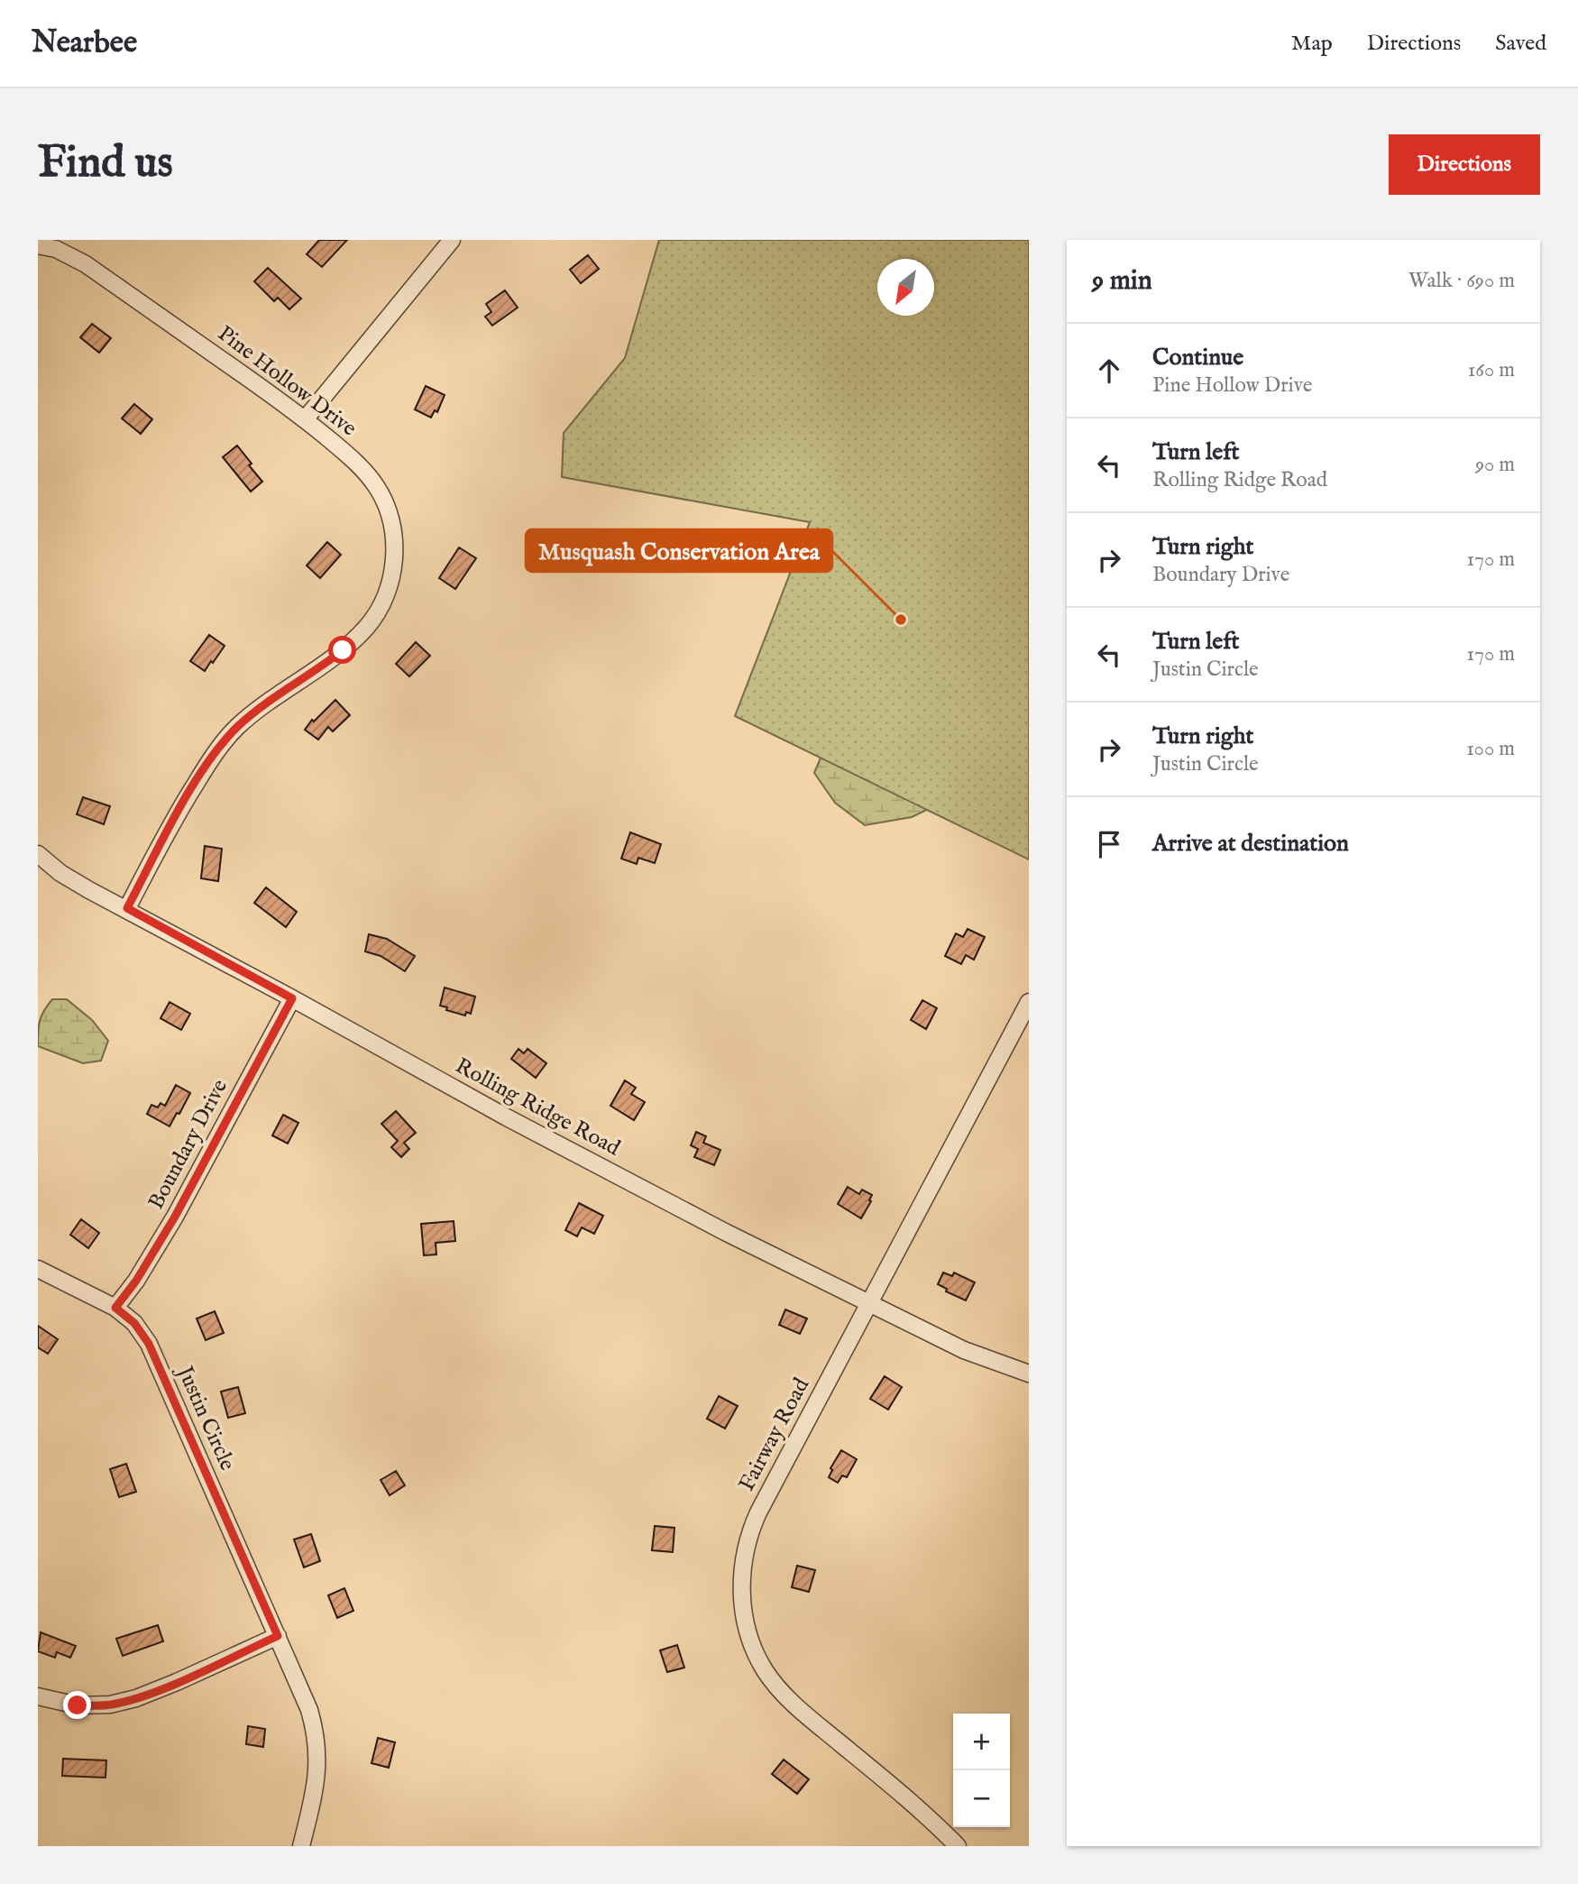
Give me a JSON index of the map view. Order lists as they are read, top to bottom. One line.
{"streets":{"street":["Pine Hollow Drive","Rolling Ridge Road","Boundary Drive","Justin Circle","Fairway Road"]},"crossings":[["Pine Hollow Drive","Rolling Ridge Road"],["Rolling Ridge Road","Boundary Drive"],["Rolling Ridge Road","Fairway Road"],["Boundary Drive","Justin Circle"]],"places":["Musquash Conservation Area"],"north":"bottom left","page":{"header":"Nearbee","nav":["Map","Directions","Saved"],"buttons":"Directions","title":"Find us","heading":["9 min","Walk · 690 m"],"list":[["Continue","Pine Hollow Drive","160 m"],["Turn left","Rolling Ridge Road","90 m"],["Turn right","Boundary Drive","170 m"],["Turn left","Justin Circle","170 m"],["Turn right","Justin Circle","100 m"],"Arrive at destination"],"map_buttons":["+","−"]}}
